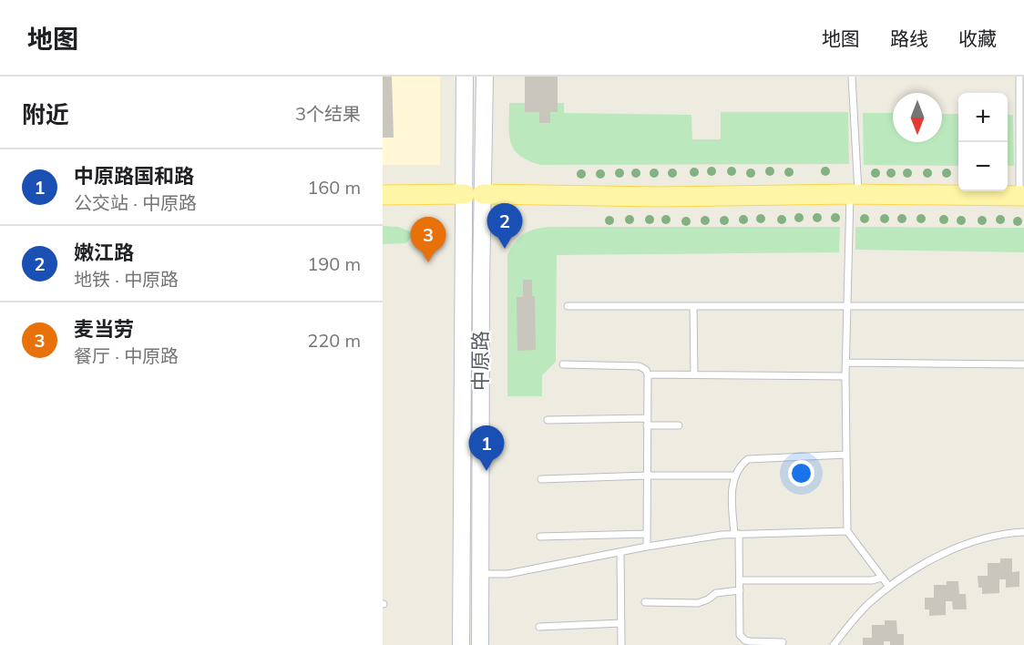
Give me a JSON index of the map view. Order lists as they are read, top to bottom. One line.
{"streets":{"main road":["中原路"]},"north":"bottom","page":{"header":"地图","nav":["地图","路线","收藏"],"heading":["附近","3个结果"],"map_buttons":["+","−"],"list":[{"mark":"1","name":"中原路国和路","note":"公交站 · 中原路","value":"160 m"},{"mark":"2","name":"嫩江路","note":"地铁 · 中原路","value":"190 m"},{"mark":"3","name":"麦当劳","note":"餐厅 · 中原路","value":"220 m"}],"pins":["2","3","1"]}}
